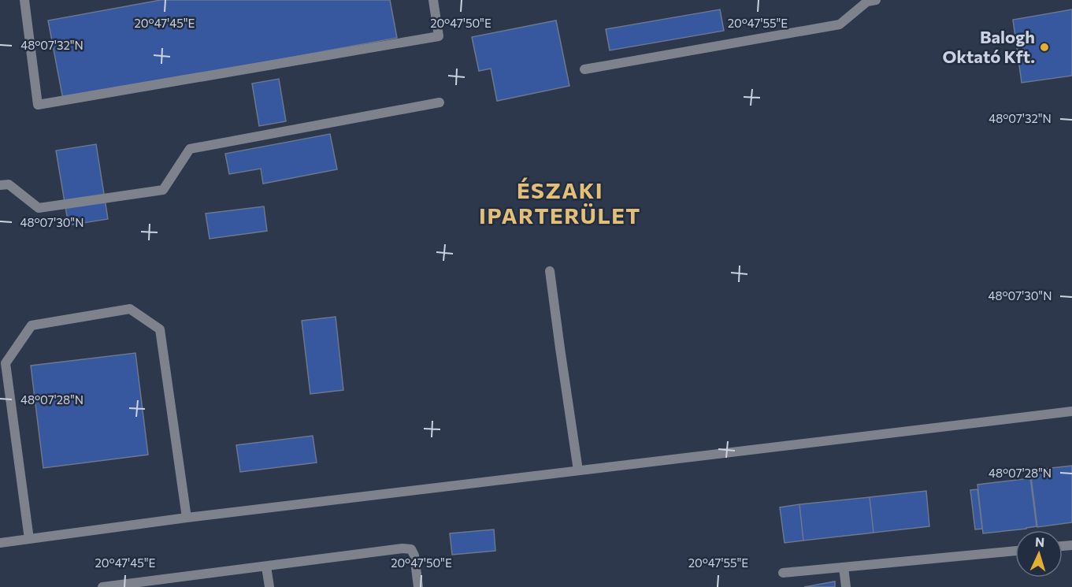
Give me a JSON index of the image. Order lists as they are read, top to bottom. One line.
{"districts":["ÉSZAKI IPARTERÜLET"],"places":["Balogh Oktató Kft."],"north":"top","coordinates":["20°47'45\"E","20°47'50\"E","20°47'55\"E","48°07'32\"N","48°07'30\"N","48°07'28\"N"]}
